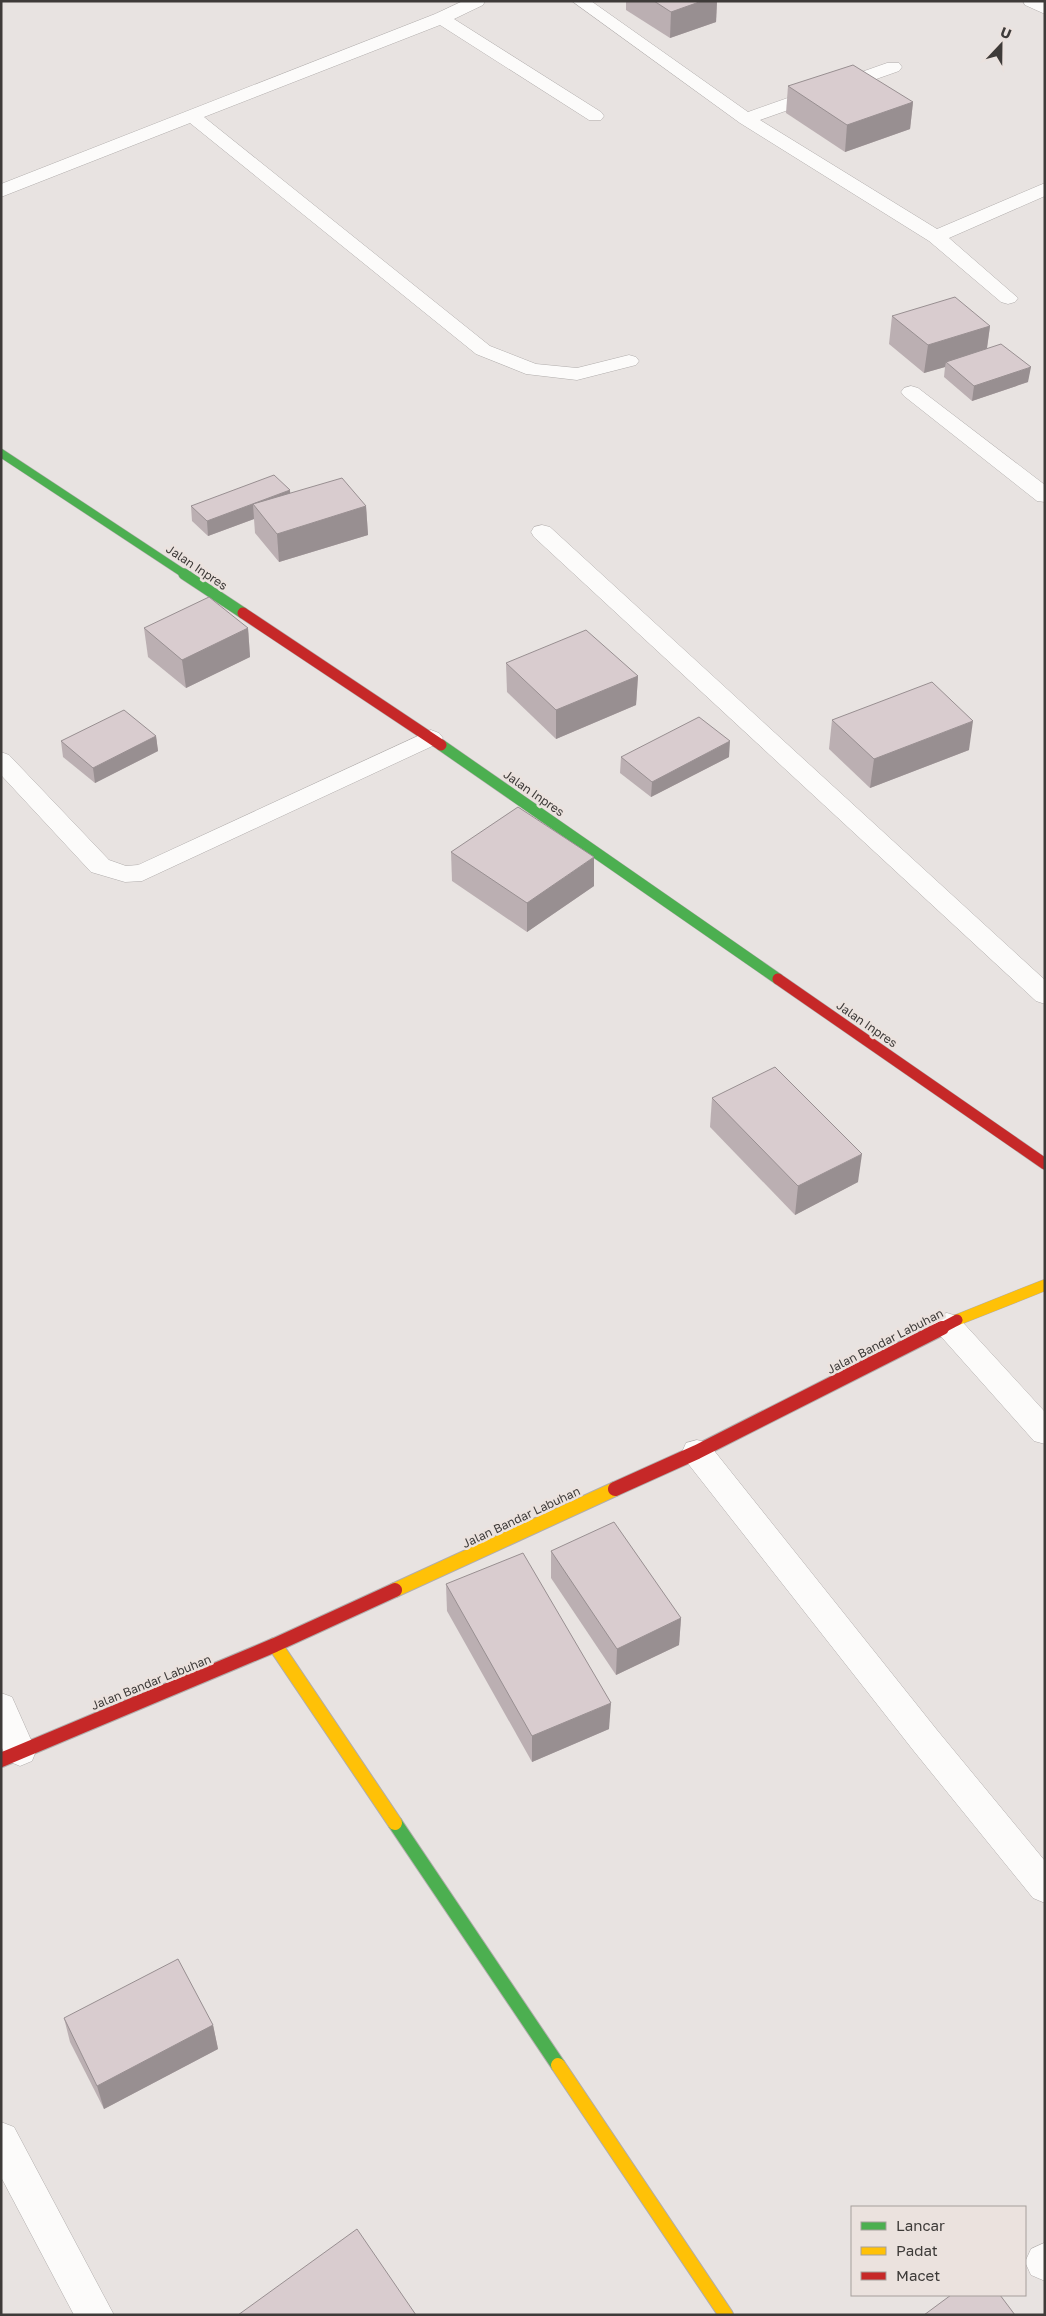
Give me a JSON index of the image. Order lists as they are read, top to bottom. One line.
{"streets":{"street":["Jalan Inpres","Jalan Bandar Labuhan"]},"legend":["Lancar","Padat","Macet"],"north":"top"}
